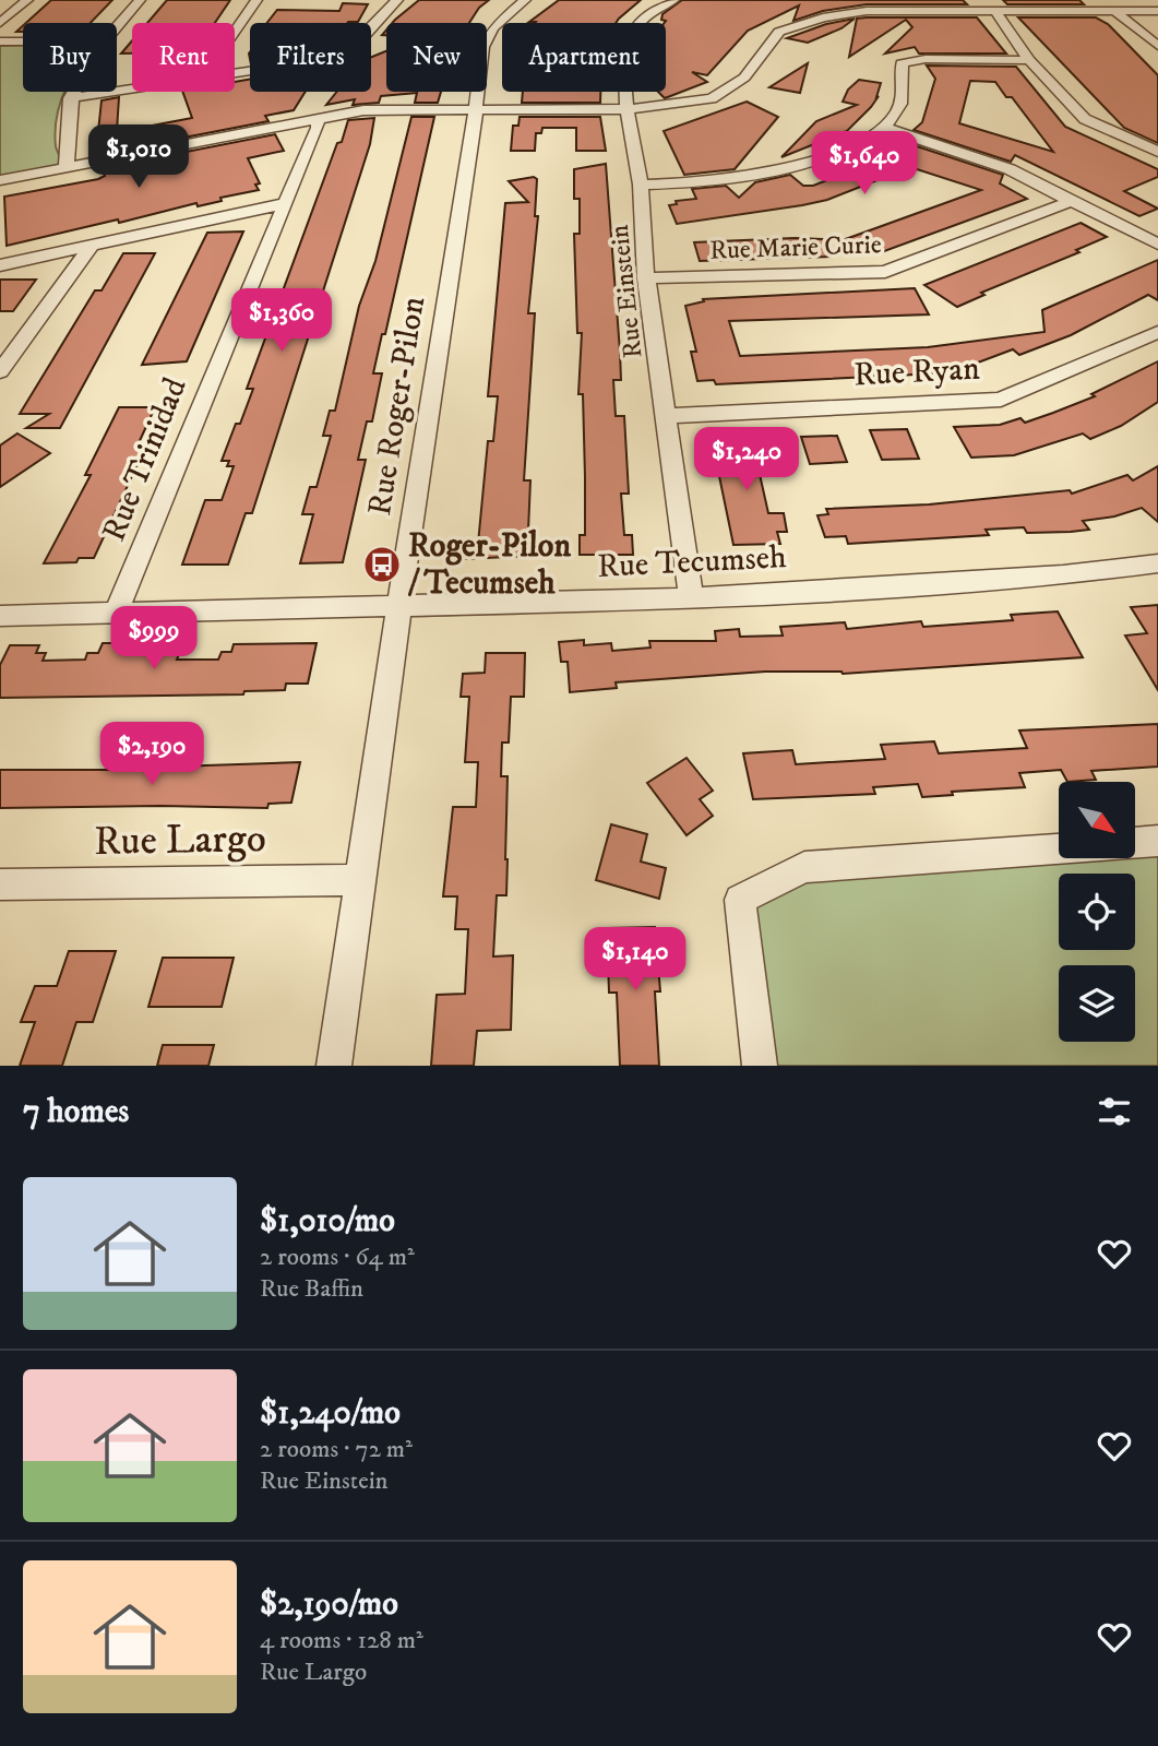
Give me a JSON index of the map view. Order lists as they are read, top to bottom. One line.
{"streets":{"street":["Rue Marie Curie","Rue Einstein","Rue Ryan","Rue Roger-Pilon","Rue Trinidad","Rue Tecumseh","Rue Largo"]},"crossings":[["Rue Marie Curie","Rue Einstein"],["Rue Einstein","Rue Ryan"],["Rue Einstein","Rue Tecumseh"],["Rue Roger-Pilon","Rue Tecumseh"],["Rue Roger-Pilon","Rue Largo"],["Rue Trinidad","Rue Tecumseh"]],"places":{"bus stop":["Roger-Pilon / Tecumseh"]},"north":"bottom right","page":{"chip":["Buy","Rent","Filters","New","Apartment"],"price":["$1,010","$1,640","$1,360","$1,240","$999","$2,190","$1,140"],"heading":"7 homes","list":[{"name":"$1,010/mo","note":"2 rooms · 64 m² · Rue Baffin"},{"name":"$1,240/mo","note":"2 rooms · 72 m² · Rue Einstein"},{"name":"$2,190/mo","note":"4 rooms · 128 m² · Rue Largo"}]}}
